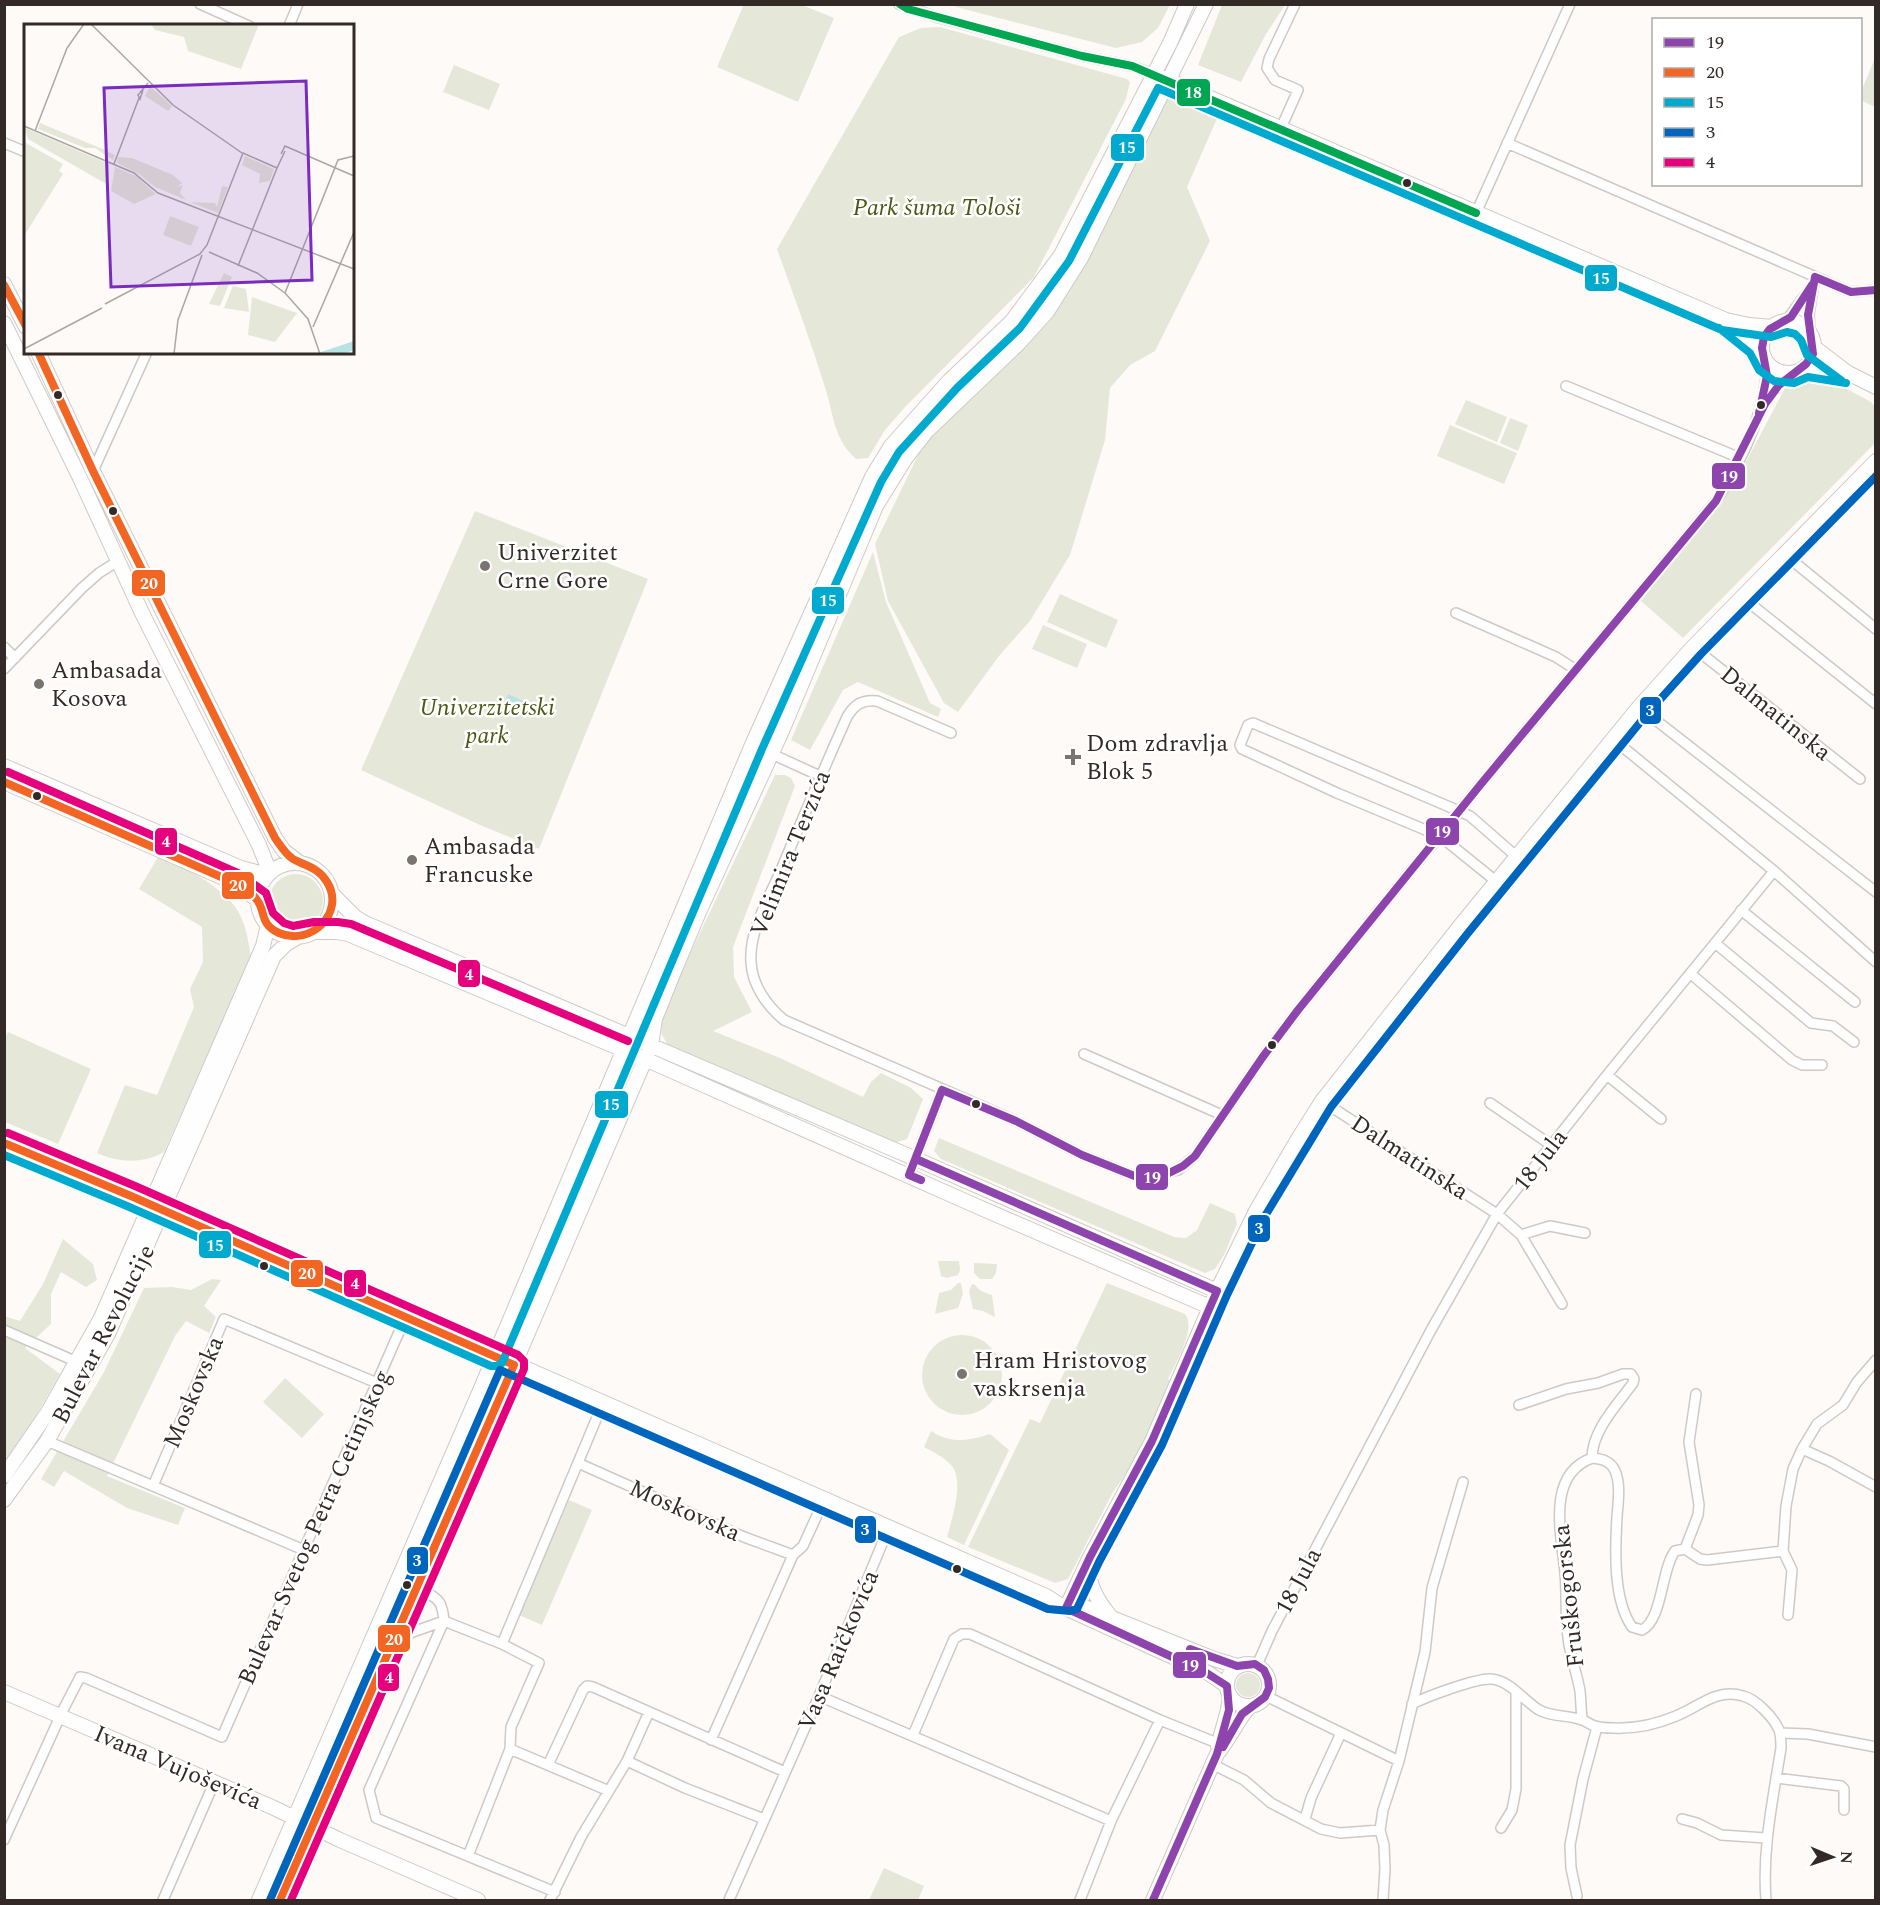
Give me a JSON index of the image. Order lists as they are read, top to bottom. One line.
{"streets":{"main road":["Dalmatinska","Bulevar Revolucije","Ivana Vujoševića"],"street":["Velimira Terzića","18 Jula","Moskovska","Bulevar Svetog Petra Cetinjskog","Fruškogorska","Vasa Raičkovića"]},"crossings":[["Dalmatinska","18 Jula"],["Moskovska","Bulevar Svetog Petra Cetinjskog"],["Bulevar Svetog Petra Cetinjskog","Ivana Vujoševića"]],"parks":["Park šuma Tološi","Univerzitetski park"],"places":{"other":["Univerzitet Crne Gore","Ambasada Kosova","Ambasada Francuske","Hram Hristovog vaskrsenja"],"health":["Dom zdravlja Blok 5"]},"lines":["transit line 18","transit line 15","transit line 19","transit line 20","transit line 3","transit line 4"],"legend":["19","20","15","3","4"],"north":"right"}
